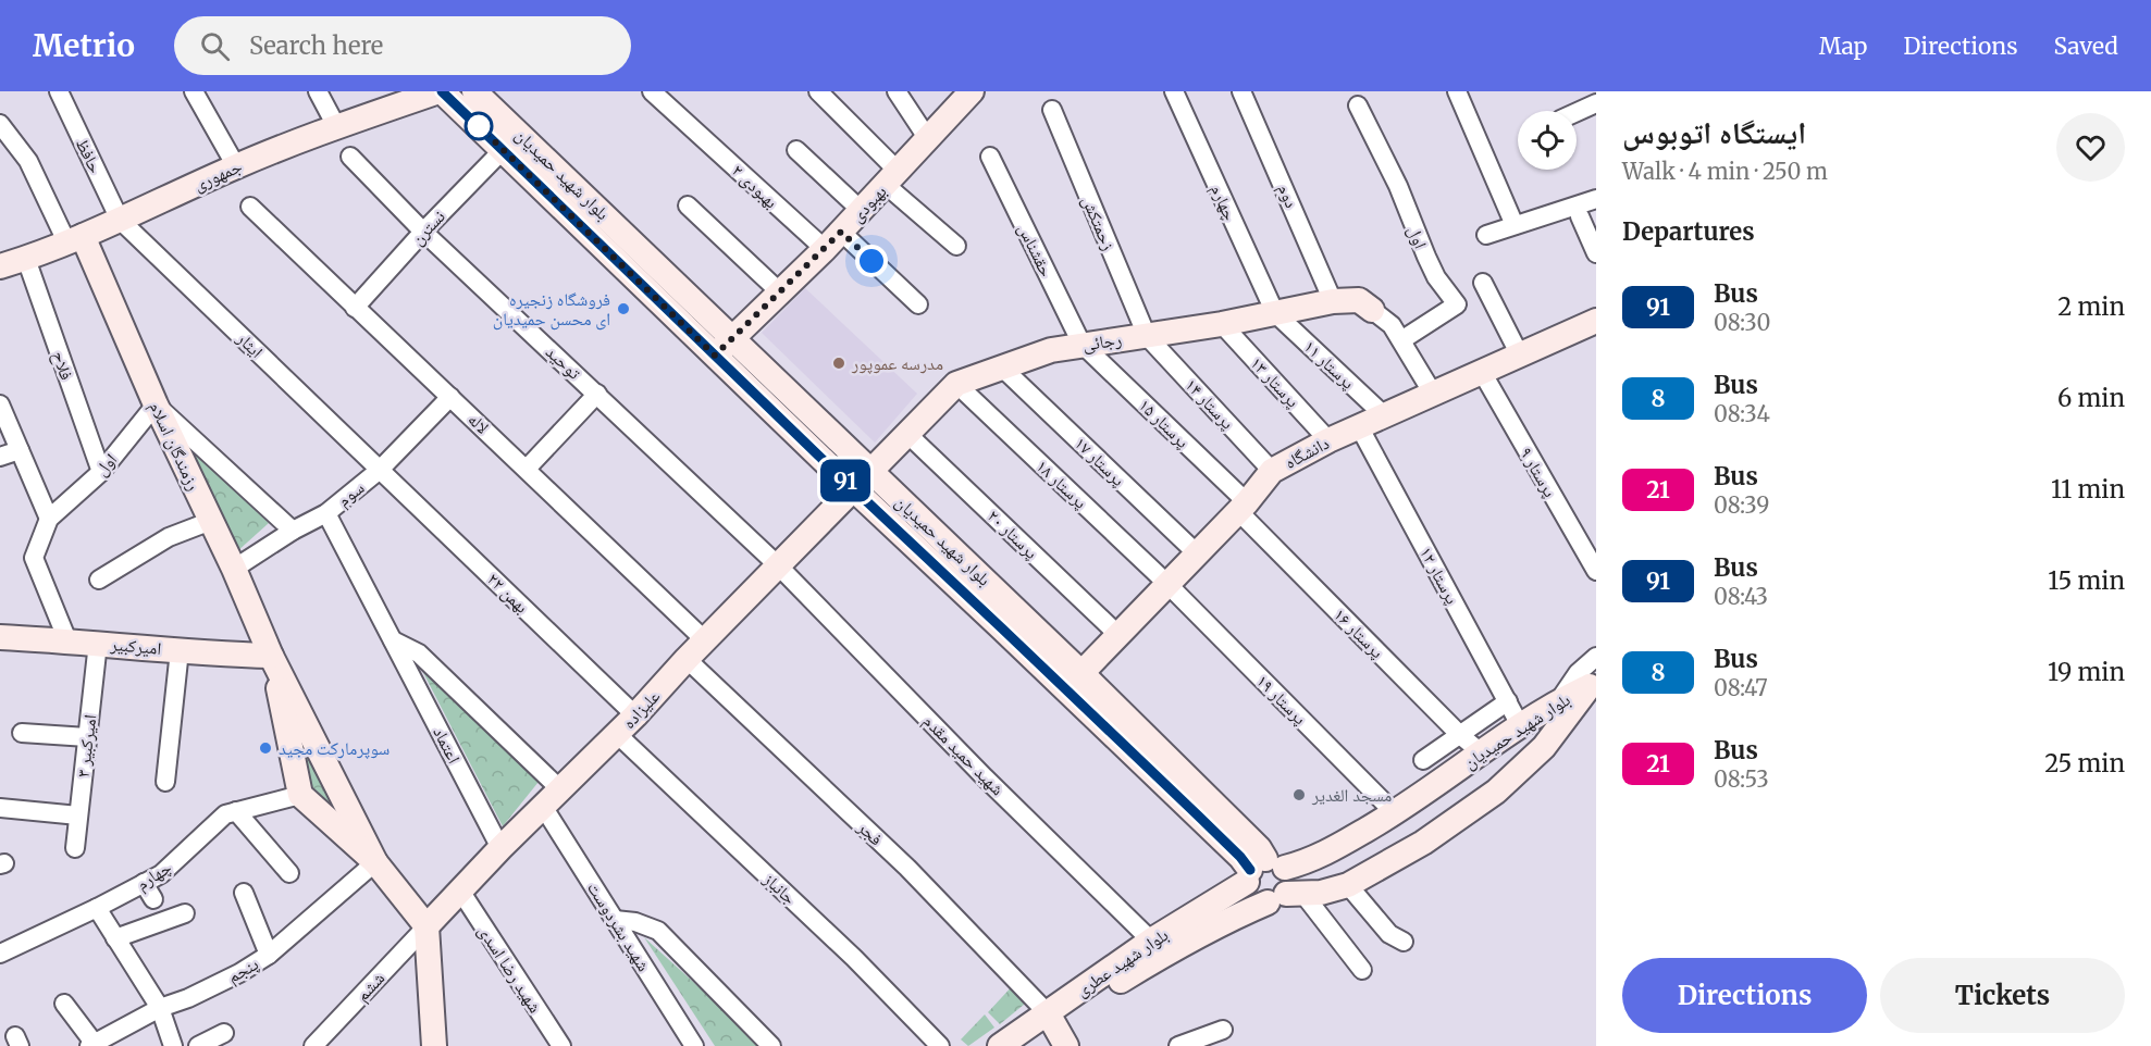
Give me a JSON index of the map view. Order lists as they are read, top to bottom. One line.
{"streets":{"street":["حافظ","بلوار شهید حمیدیان","جمهوری","بهبودی ۲","دوم","چهارم","بهبودی","زحمتکش","نسترن","اول","حقشناس","رجائی","ایثار","توحید","پرستار ۱۱","فلاح","پرستار ۱۳","پرستار ۱۴","لاله","پرستار ۱۵","رزمندگان اسلام","دانشگاه","پرستار ۱۷","پرستار ۹","پرستار ۱۸","سوم","پرستار ۲۰","پرستار ۱۲","۲۲ بهمن","پرستار ۱۶","امیرکبیر","پرستار ۱۹","علیزاده","اعتماد","امیرکبیر ۳","شهید حمید مقدم","فجر","جانباز","شهید بشردوست","بلوار شهید عطری","شهید رضا اسدی","پنجم","ششم"]},"crossings":[["حافظ","جمهوری"],["حافظ","ایثار"],["بلوار شهید حمیدیان","جمهوری"],["بلوار شهید حمیدیان","بهبودی"],["بلوار شهید حمیدیان","نسترن"],["بلوار شهید حمیدیان","رجائی"],["بلوار شهید حمیدیان","دانشگاه"],["بلوار شهید حمیدیان","پرستار ۱۲"],["بلوار شهید حمیدیان","پرستار ۱۶"],["بلوار شهید حمیدیان","پرستار ۱۹"],["بلوار شهید حمیدیان","علیزاده"],["بلوار شهید حمیدیان","بلوار شهید عطری"],["جمهوری","ایثار"],["جمهوری","فلاح"],["جمهوری","رزمندگان اسلام"],["بهبودی ۲","بهبودی"],["دوم","رجائی"],["چهارم","رجائی"],["چهارم","پرستار ۱۱"],["چهارم","رزمندگان اسلام"],["زحمتکش","رجائی"],["زحمتکش","پرستار ۱۴"],["نسترن","توحید"],["نسترن","لاله"],["اول","فلاح"],["اول","رزمندگان اسلام"],["حقشناس","رجائی"],["حقشناس","پرستار ۱۵"],["رجائی","پرستار ۱۱"],["رجائی","پرستار ۱۳"],["رجائی","پرستار ۱۴"],["رجائی","پرستار ۱۵"],["رجائی","پرستار ۱۷"],["رجائی","پرستار ۱۸"],["رجائی","پرستار ۲۰"],["رجائی","علیزاده"],["ایثار","سوم"],["ایثار","۲۲ بهمن"],["توحید","علیزاده"],["توحید","شهید حمید مقدم"],["پرستار ۱۱","دانشگاه"],["پرستار ۱۳","دانشگاه"],["پرستار ۱۴","دانشگاه"],["لاله","سوم"],["لاله","علیزاده"],["پرستار ۱۵","دانشگاه"],["پرستار ۱۵","پرستار ۱۶"],["رزمندگان اسلام","سوم"],["رزمندگان اسلام","امیرکبیر"],["رزمندگان اسلام","علیزاده"],["رزمندگان اسلام","پنجم"],["رزمندگان اسلام","ششم"],["دانشگاه","پرستار ۱۷"],["دانشگاه","پرستار ۹"],["دانشگاه","پرستار ۱۸"],["دانشگاه","پرستار ۲۰"],["دانشگاه","پرستار ۱۲"],["دانشگاه","پرستار ۱۶"],["دانشگاه","پرستار ۱۹"],["پرستار ۱۸","پرستار ۱۹"],["سوم","۲۲ بهمن"],["سوم","اعتماد"],["۲۲ بهمن","علیزاده"],["امیرکبیر","امیرکبیر ۳"],["علیزاده","اعتماد"],["علیزاده","شهید حمید مقدم"],["علیزاده","فجر"],["علیزاده","جانباز"],["علیزاده","شهید بشردوست"],["علیزاده","شهید رضا اسدی"],["علیزاده","ششم"],["شهید حمید مقدم","بلوار شهید عطری"],["فجر","بلوار شهید عطری"]],"places":["فروشگاه زنجیره ای محسن حمیدیان","مدرسه عموپور","سوپرمارکت مجید","مسجد الغدیر"],"lines":["bus line 91"],"page":{"header":"Metrio","search":"Search here","nav":["Map","Directions","Saved"],"on_map":"91","heading":[["ایستگاه اتوبوس","Walk · 4 min · 250 m"],"Departures"],"list":[{"mark":"91","name":"Bus","note":"08:30","value":"2 min"},{"mark":"8","name":"Bus","note":"08:34","value":"6 min"},{"mark":"21","name":"Bus","note":"08:39","value":"11 min"},{"mark":"91","name":"Bus","note":"08:43","value":"15 min"},{"mark":"8","name":"Bus","note":"08:47","value":"19 min"},{"mark":"21","name":"Bus","note":"08:53","value":"25 min"}],"buttons":["Directions","Tickets"]}}
